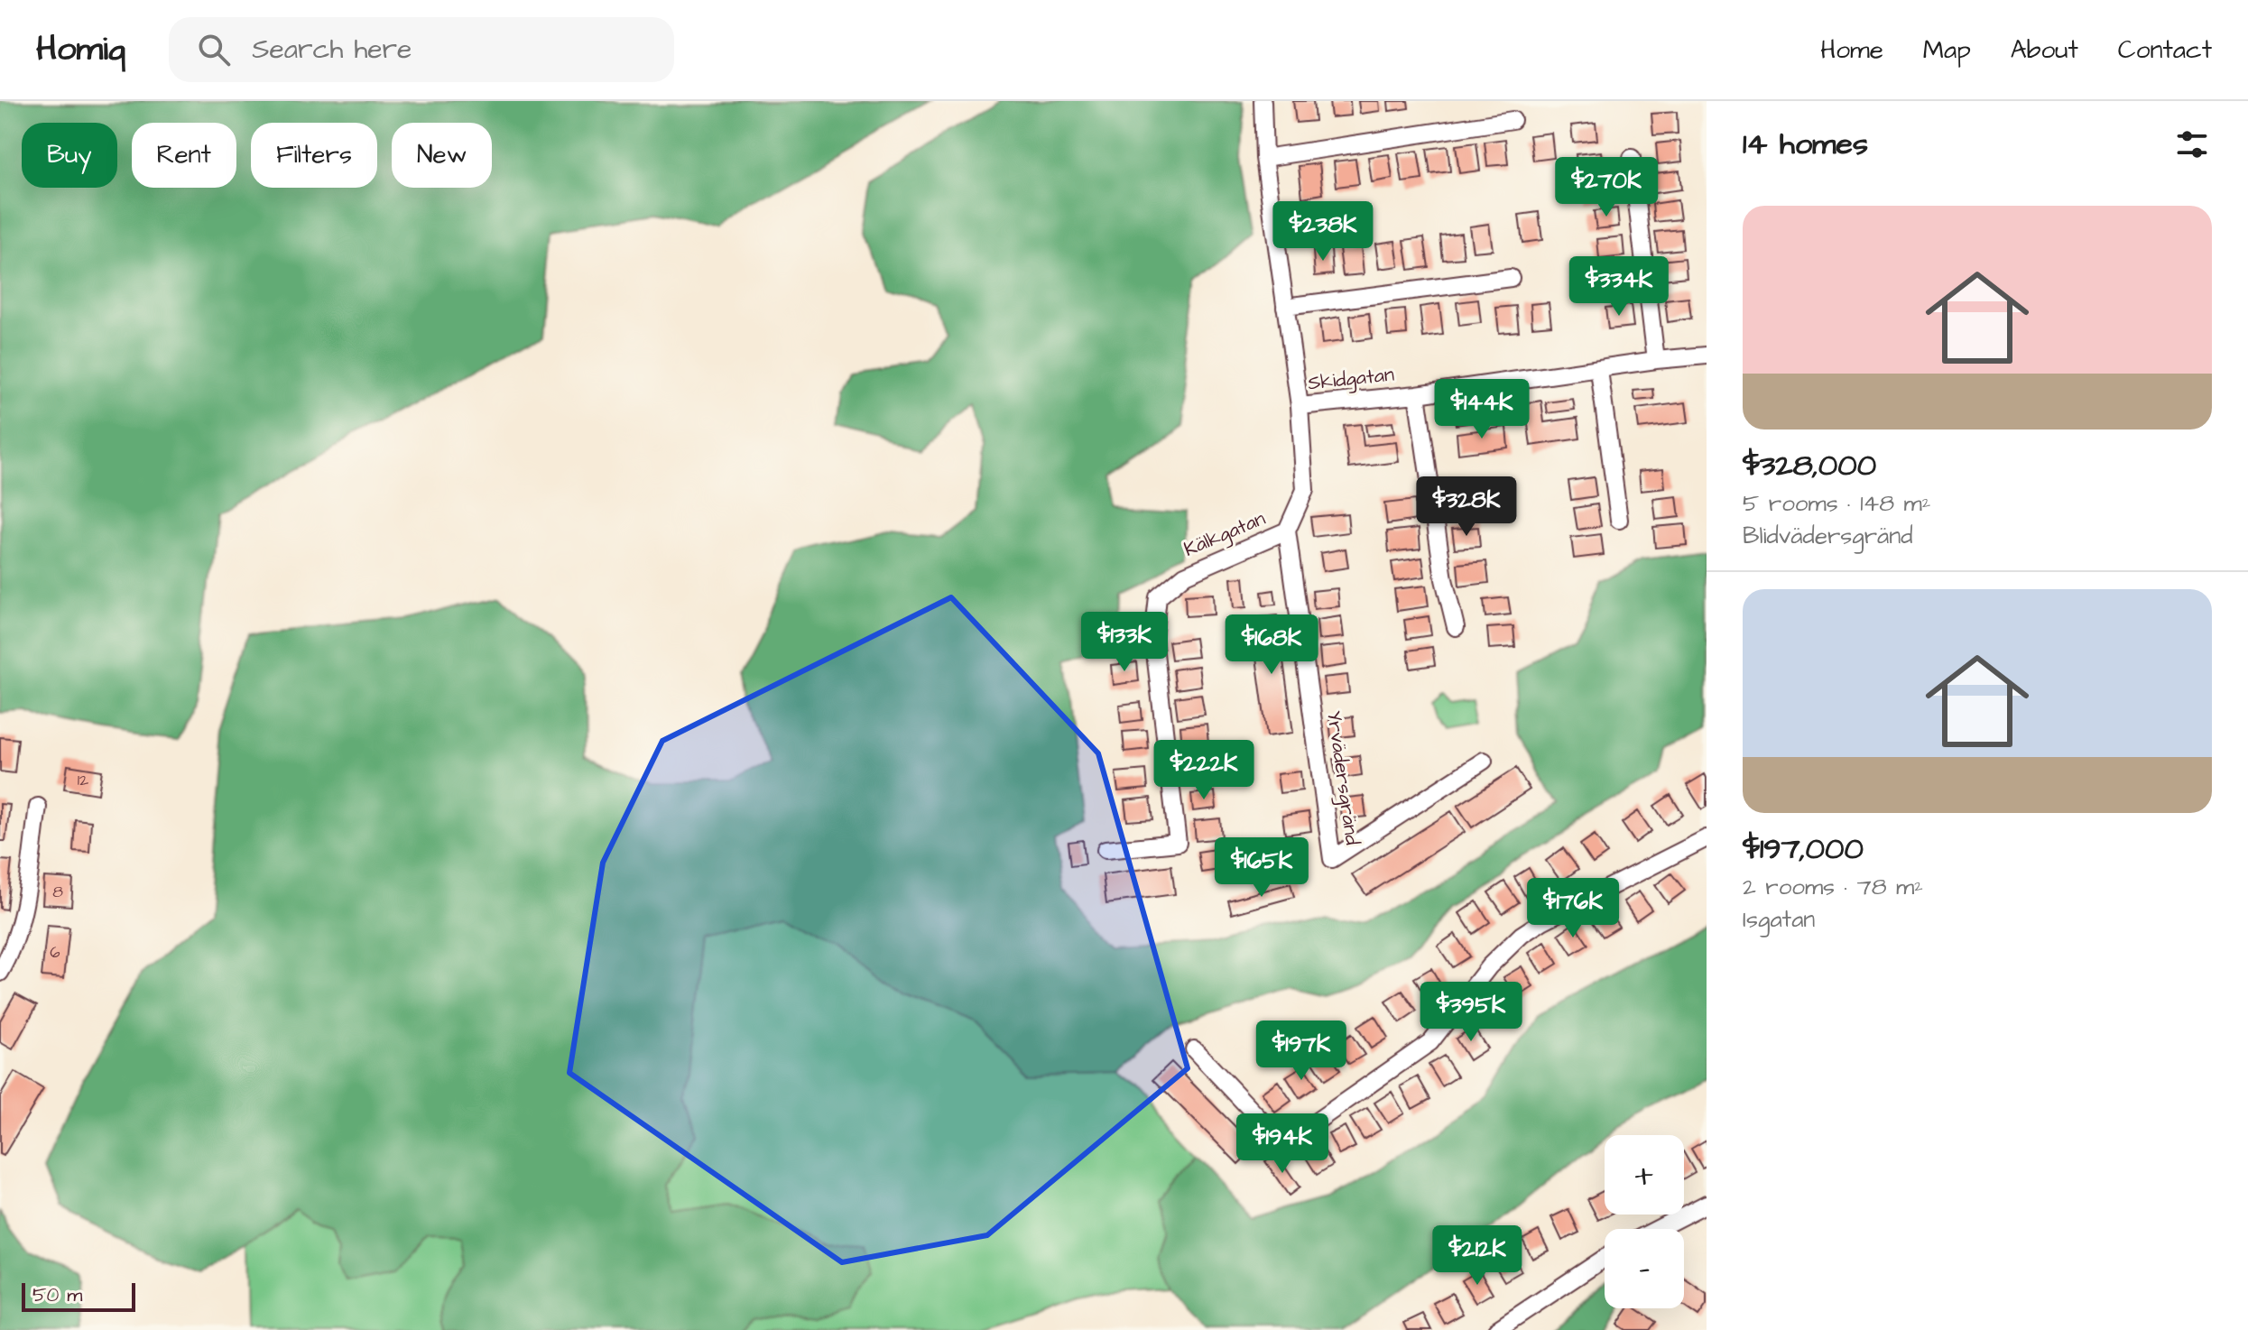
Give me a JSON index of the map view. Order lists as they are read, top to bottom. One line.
{"streets":{"street":["Skidgatan","Kälkgatan","Yrvädersgränd"]},"crossings":[["Skidgatan","Kälkgatan"],["Kälkgatan","Yrvädersgränd"]],"house_numbers":["12","8","6"],"scale_bar":"50 m","page":{"header":"Homiq","search":"Search here","nav":["Home","Map","About","Contact"],"heading":"14 homes","chip":["Buy","Rent","Filters","New"],"price":["$270K","$238K","$334K","$144K","$328K","$133K","$168K","$222K","$165K","$176K","$395K","$197K","$194K","$212K"],"list":[{"name":"$328,000","note":"5 rooms · 148 m² · Blidvädersgränd"},{"name":"$197,000","note":"2 rooms · 78 m² · Isgatan"}],"map_buttons":["+","−"],"scale":"50 m"}}
